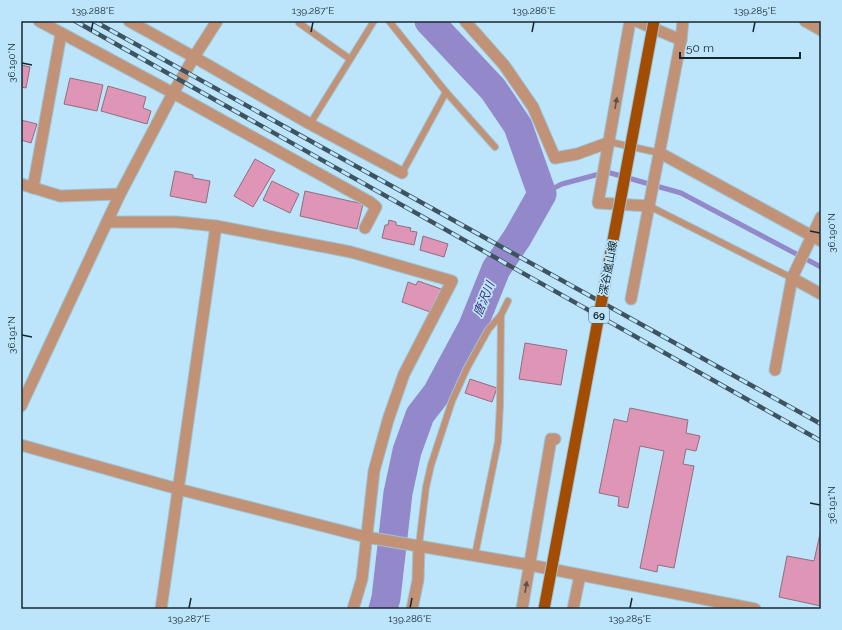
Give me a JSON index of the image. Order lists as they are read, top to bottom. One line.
{"streets":{"main road":["深谷嵐山線","69"]},"water":["唐沢川"],"scale_bar":"50 m","coordinates":["139.288°E","139.287°E","139.286°E","139.285°E","36.190°N","36.191°N"]}
